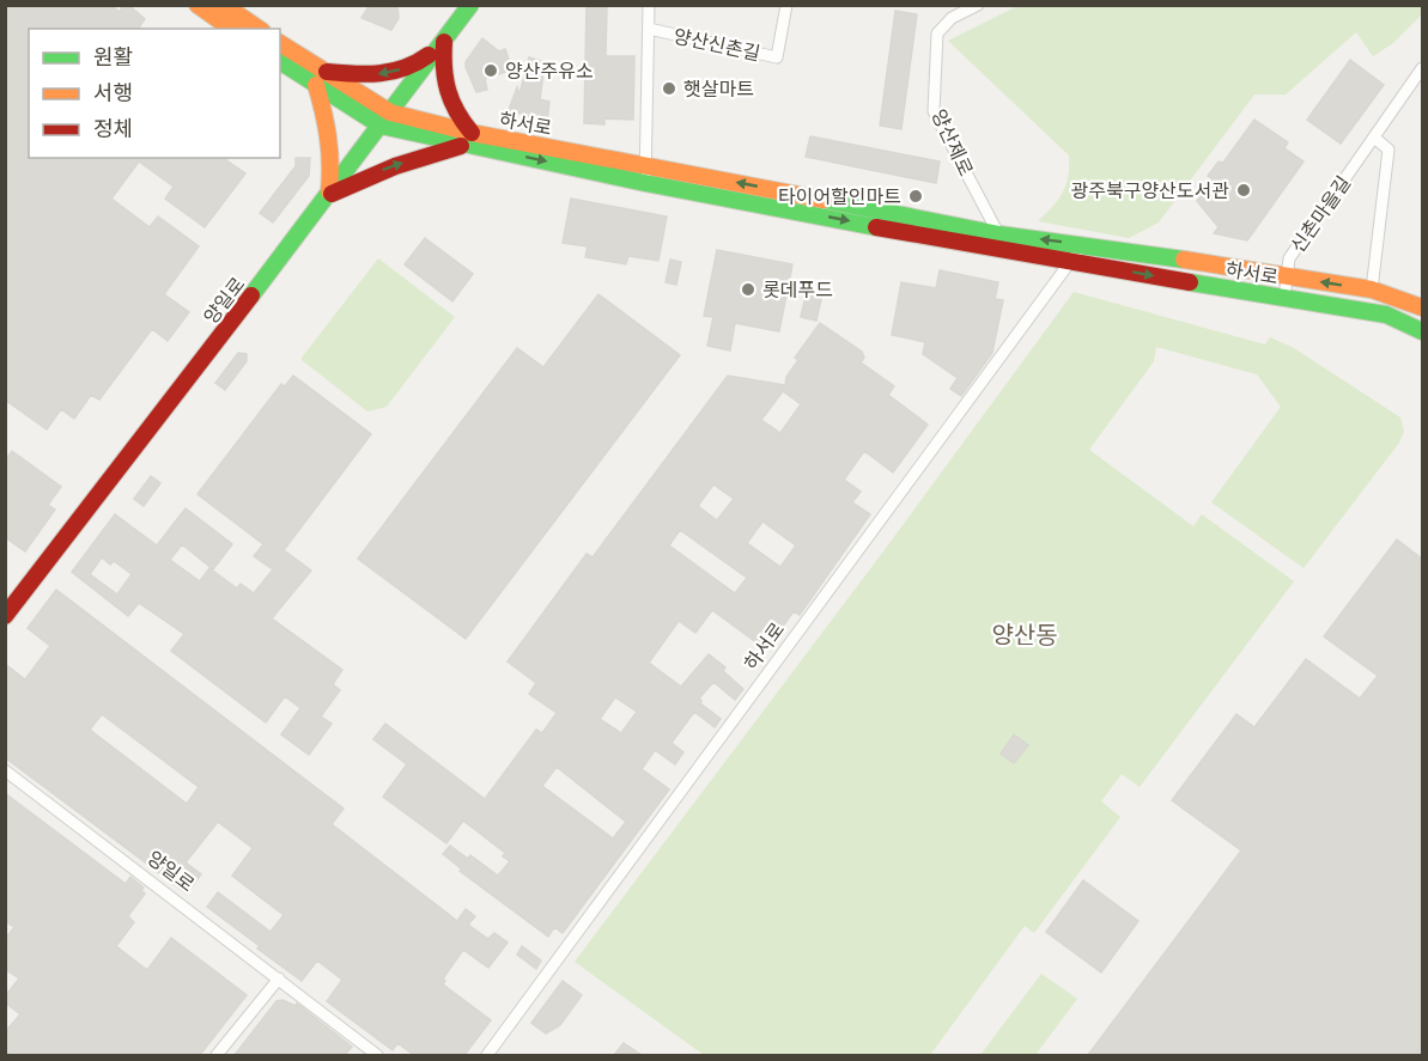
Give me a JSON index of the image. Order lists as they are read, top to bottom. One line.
{"streets":{"main road":["하서로","양일로"],"street":["양산신촌길","양산제로","신촌마을길"]},"crossings":[["양산신촌길","하서로"],["하서로","양산제로"],["하서로","신촌마을길"],["하서로","양일로"]],"districts":["양산동"],"places":["양산주유소","햇살마트","광주북구양산도서관","타이어할인마트","롯데푸드"],"legend":["원활","서행","정체"]}
